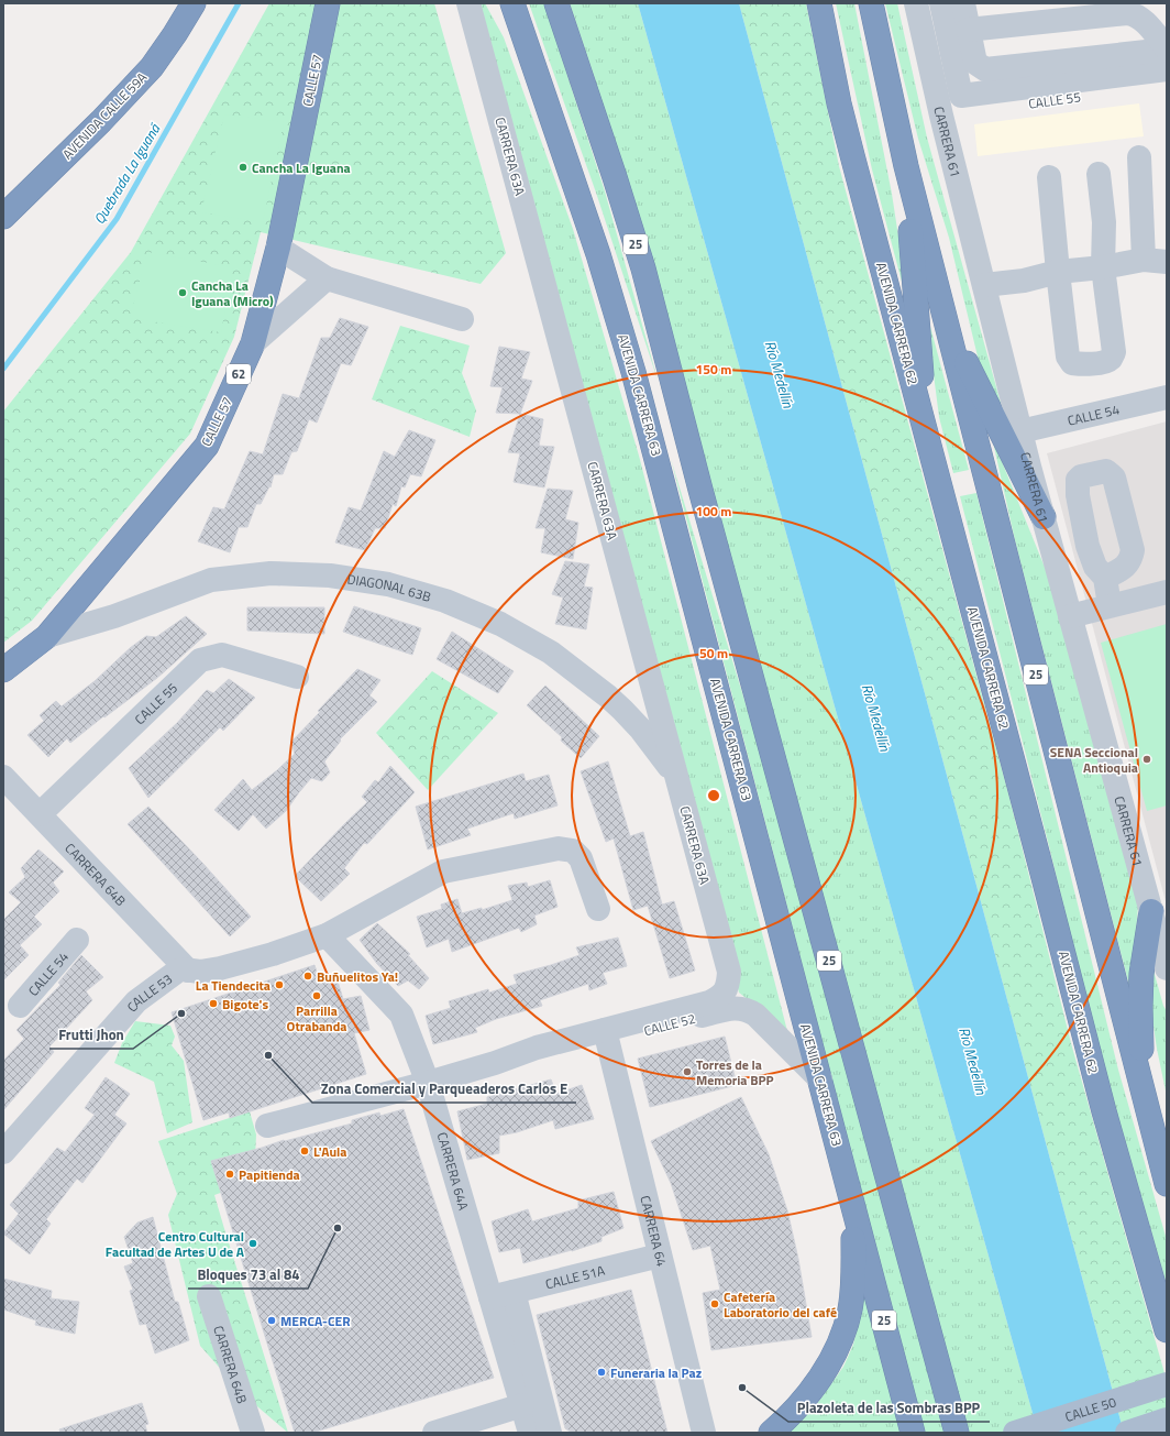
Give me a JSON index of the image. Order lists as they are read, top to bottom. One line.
{"streets":{"highway":["CALLE 57","AVENIDA CALLE 59A","25","AVENIDA CARRERA 62","62","AVENIDA CARRERA 63"],"main road":["CALLE 50"],"street":["CALLE 55","CARRERA 61","CARRERA 63A","CALLE 54","DIAGONAL 63B","CARRERA 64B","CALLE 53","CALLE 52","CARRERA 64A","CARRERA 64","CALLE 51A"]},"crossings":[["CALLE 57","DIAGONAL 63B"],["CALLE 55","CARRERA 61"],["CALLE 55","CARRERA 64B"],["CARRERA 61","CALLE 54"],["CARRERA 63A","DIAGONAL 63B"],["CARRERA 63A","CALLE 52"],["AVENIDA CARRERA 63","CALLE 52"],["CARRERA 64B","CALLE 53"],["CALLE 53","CARRERA 64A"],["CALLE 52","CARRERA 64A"],["CALLE 52","CARRERA 64"],["CARRERA 64A","CALLE 51A"],["CARRERA 64","CALLE 51A"]],"water":["Quebrada La Iguaná","Río Medellín"],"places":["Cancha La Iguana","Cancha La Iguana (Micro)","SENA Seccional Antioquia","Buñuelitos Ya!","La Tiendecita","Parrilla Otrabanda","Bigote's","Frutti Jhon","Zona Comercial y Parqueaderos Carlos E","Torres de la Memoria BPP","L'Aula","Papitienda","Bloques 73 al 84","Centro Cultural Facultad de Artes U de A","Cafetería Laboratorio del café","MERCA-CER","Funeraria la Paz","Plazoleta de las Sombras BPP"],"rings":["150 m","100 m","50 m"]}
